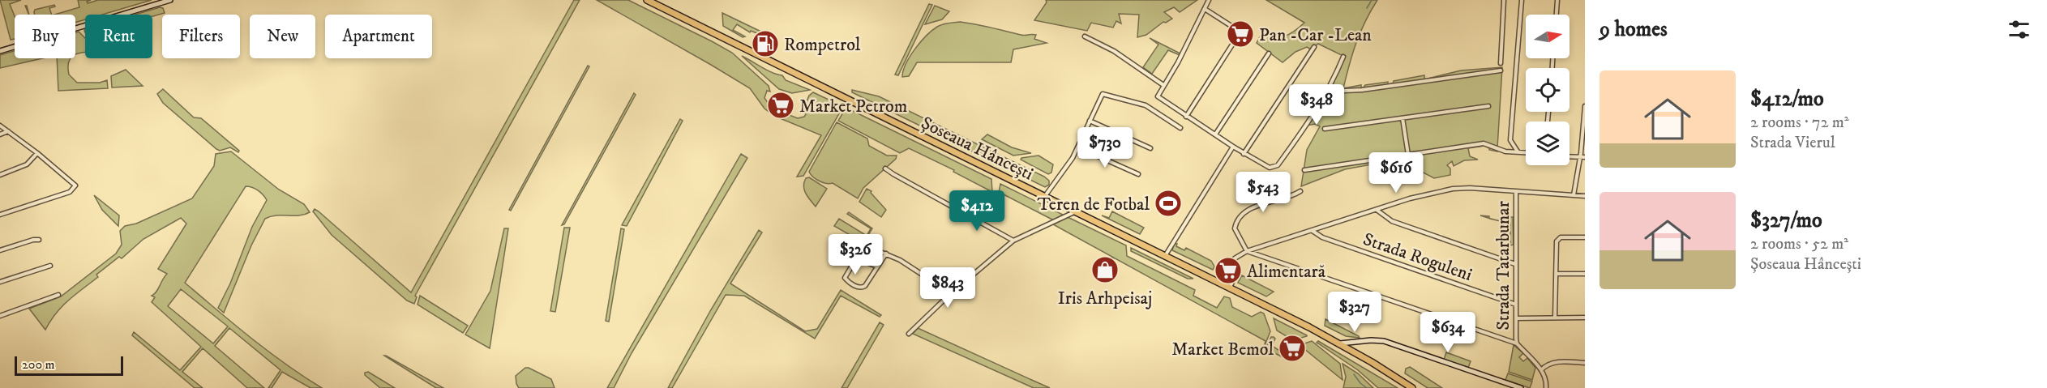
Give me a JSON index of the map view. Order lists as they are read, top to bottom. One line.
{"streets":{"highway":["Șoseaua Hâncești"],"street":["Strada Roguleni","Strada Tatarbunar"]},"crossings":[["Strada Roguleni","Strada Tatarbunar"]],"places":{"supermarket":["Pan -Car -Lean","Market Petrom","Alimentară","Market Bemol"],"fuel station":["Rompetrol"],"sports":["Teren de Fotbal"],"shop":["Iris Arhpeisaj"]},"scale_bar":"200 m","north":"right","page":{"heading":"9 homes","chip":["Buy","Rent","Filters","New","Apartment"],"list":[{"name":"$412/mo","note":"2 rooms · 72 m² · Strada Vierul"},{"name":"$327/mo","note":"2 rooms · 52 m² · Șoseaua Hâncești"}],"price":["$348","$730","$616","$543","$412","$326","$843","$327","$634"],"scale":"200 m"}}
